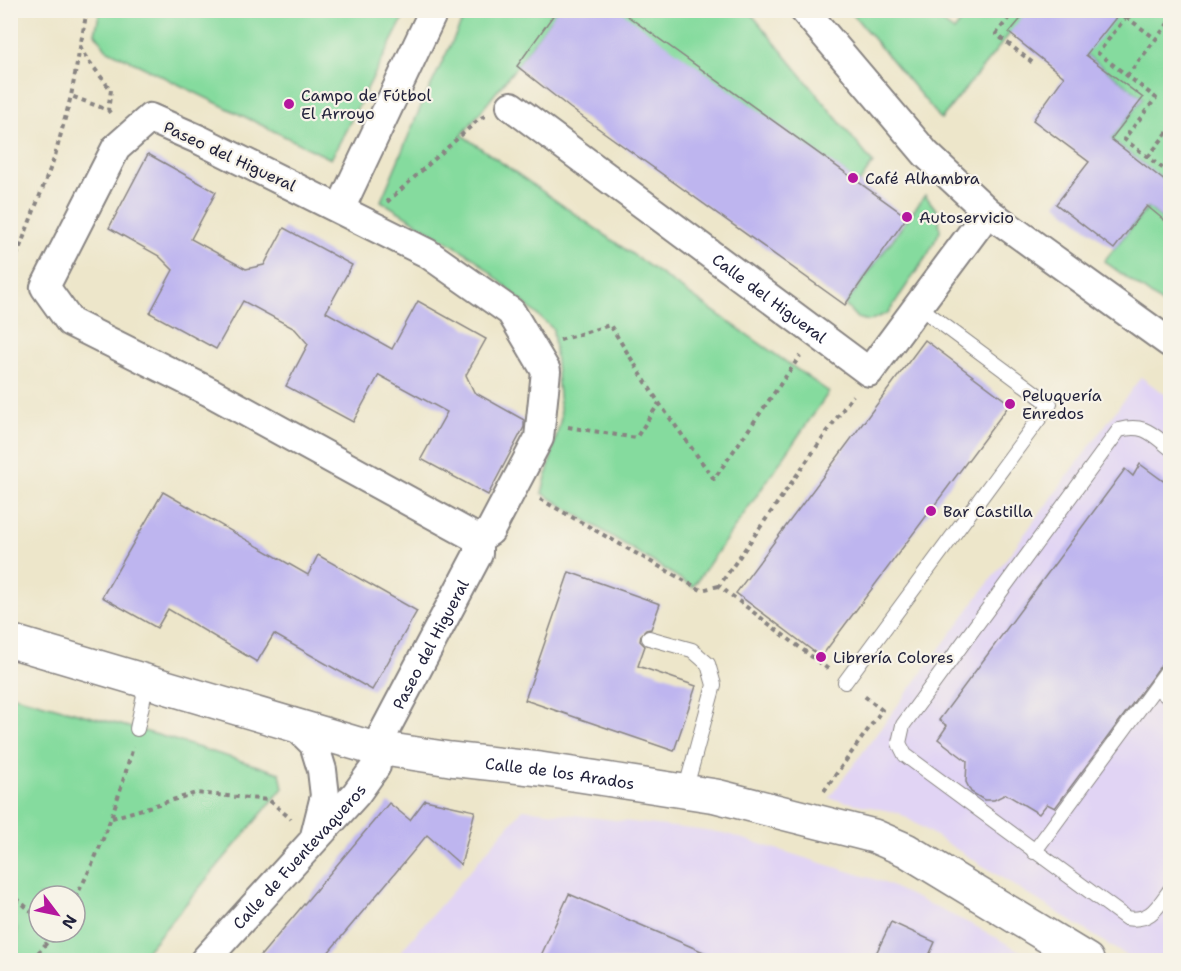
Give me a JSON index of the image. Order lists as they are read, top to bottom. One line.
{"streets":{"street":["Paseo del Higueral","Calle del Higueral","Calle de los Arados","Calle de Fuentevaqueros"]},"crossings":[["Paseo del Higueral","Calle de los Arados"],["Paseo del Higueral","Calle de Fuentevaqueros"],["Calle de los Arados","Calle de Fuentevaqueros"]],"places":["Campo de Fútbol El Arroyo","Café Alhambra","Autoservicio","Peluquería Enredos","Bar Castilla","Librería Colores"],"north":"bottom right"}
